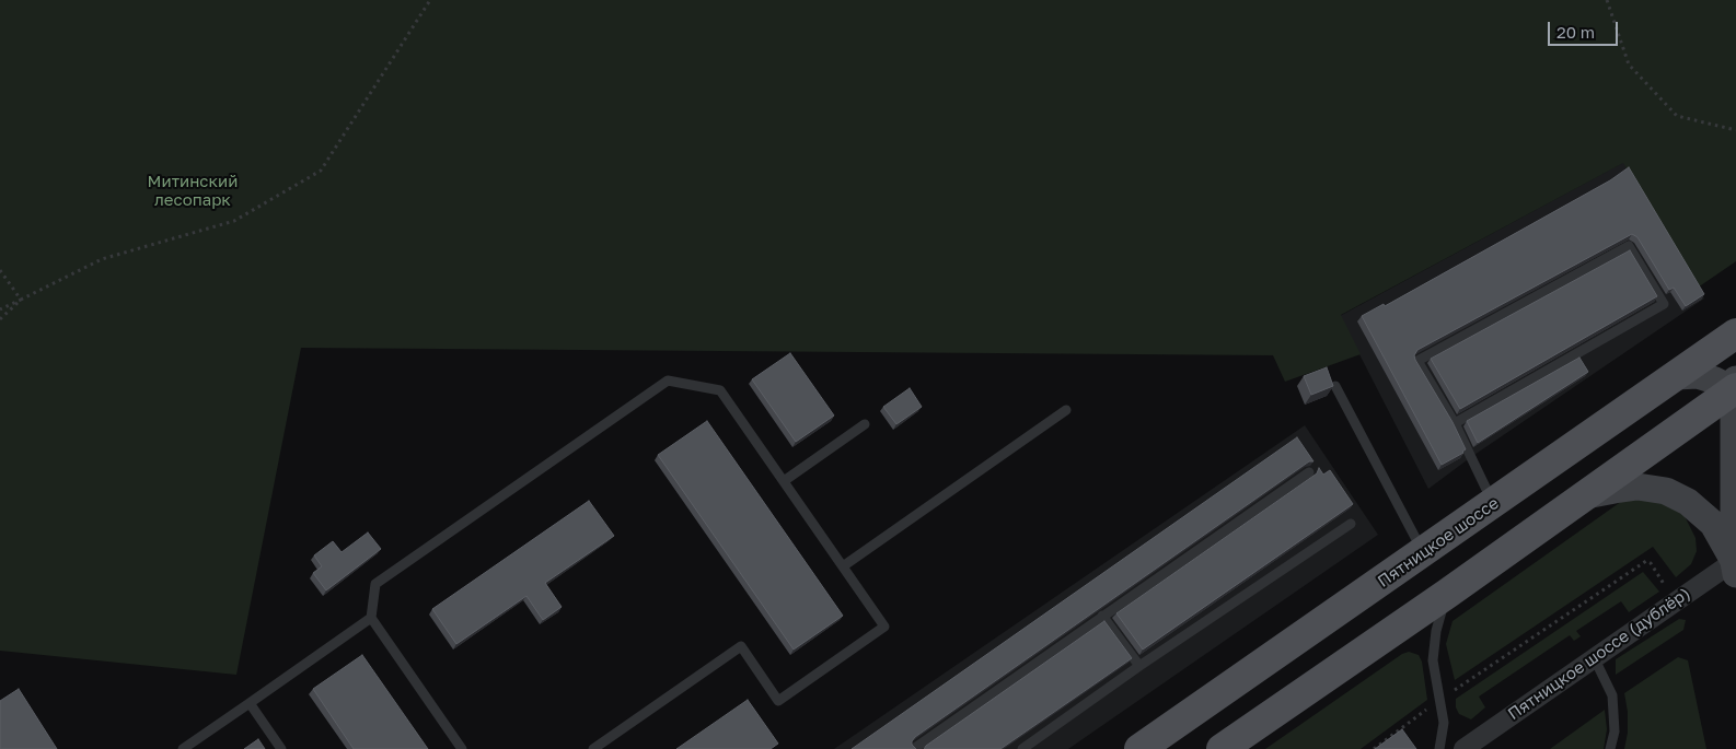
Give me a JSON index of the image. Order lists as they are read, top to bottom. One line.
{"streets":{"main road":["Пятницкое шоссе"],"street":["Пятницкое шоссе (дублёр)"]},"parks":["Митинский лесопарк"],"scale_bar":"20 m"}
